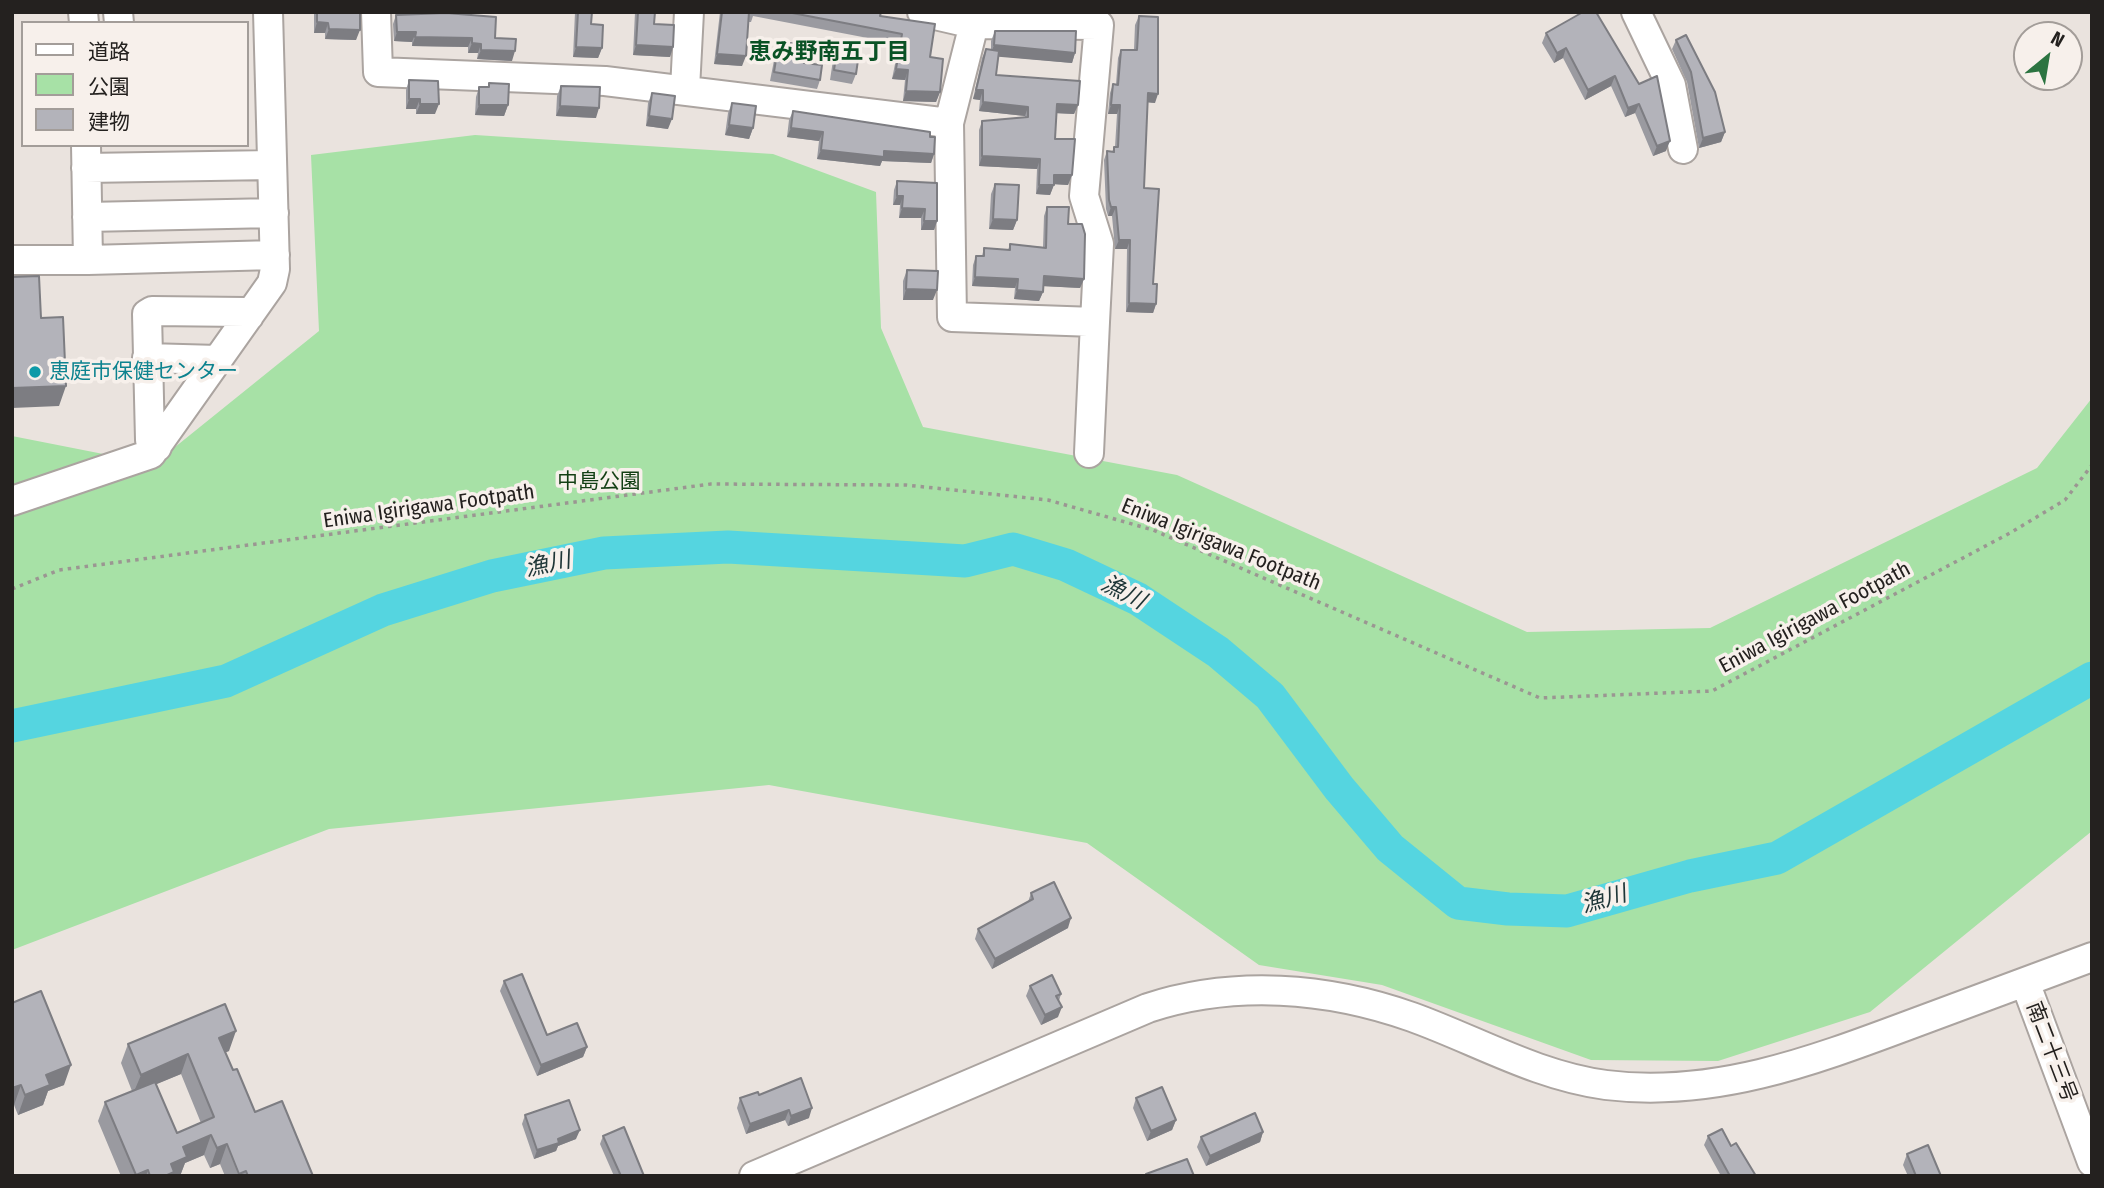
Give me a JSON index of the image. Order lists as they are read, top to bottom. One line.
{"streets":{"street":["南二十三号"],"path":["Eniwa Igirigawa Footpath"]},"districts":["恵み野南五丁目"],"water":["漁川"],"parks":["中島公園"],"places":["恵庭市保健センター"],"legend":["道路","公園","建物"],"north":"top right"}
